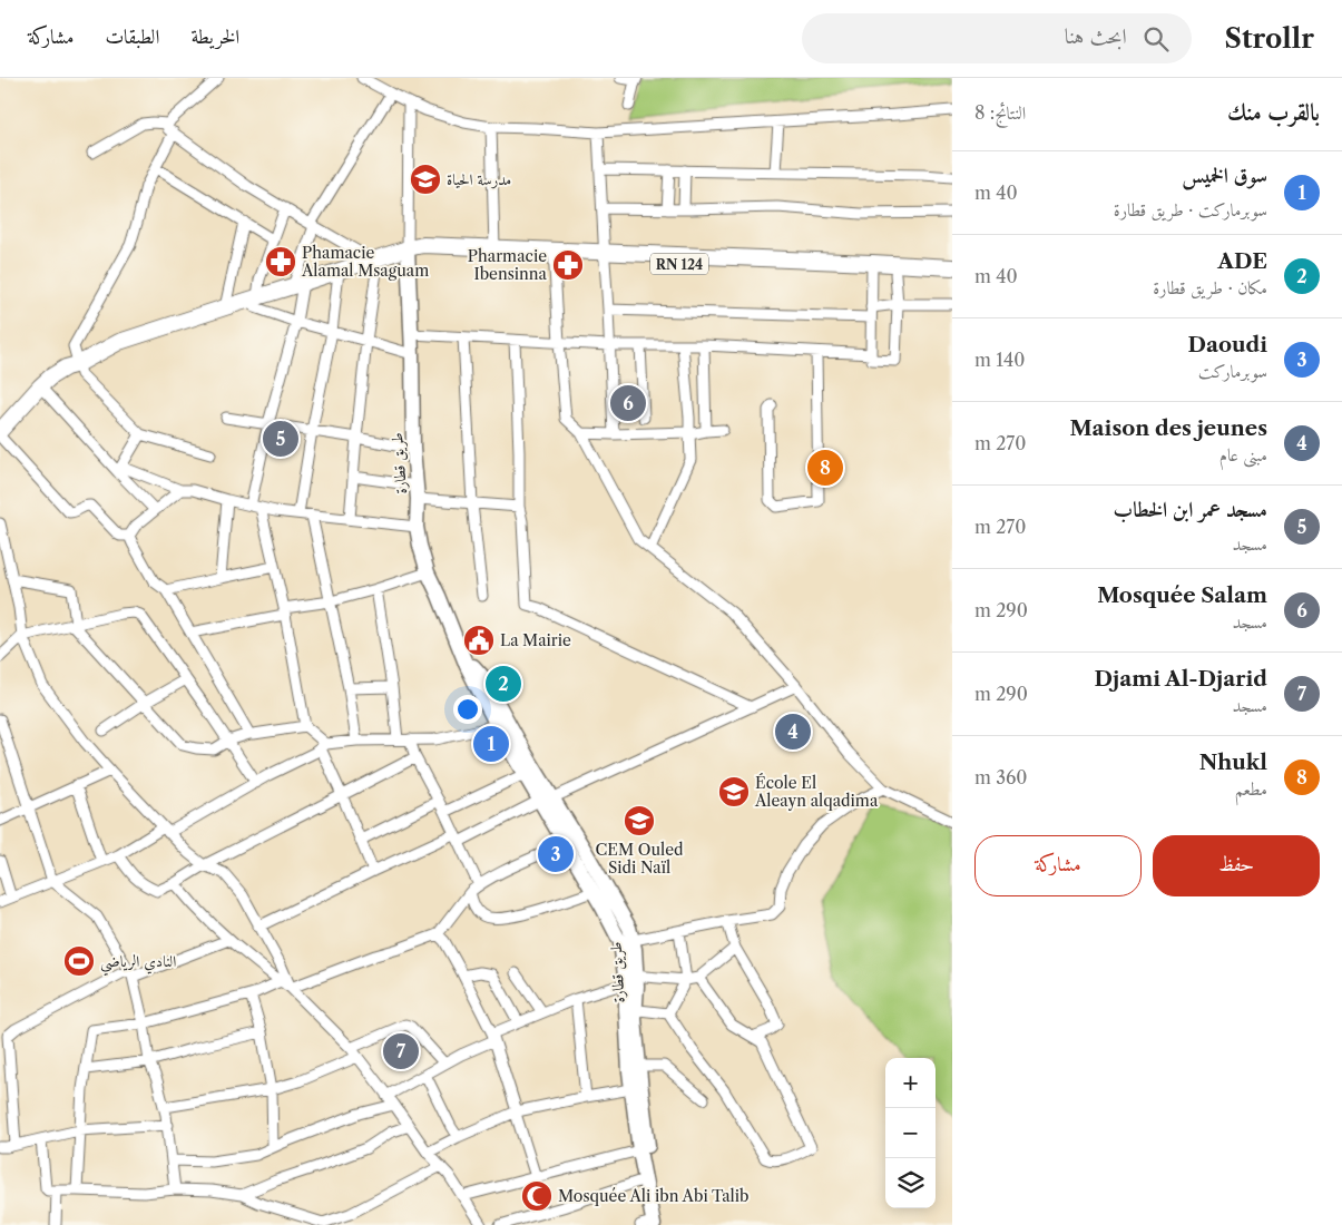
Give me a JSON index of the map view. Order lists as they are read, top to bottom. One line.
{"streets":{"main road":["RN 124","طريق قطارة"]},"crossings":[["RN 124","طريق قطارة"]],"places":{"school or university":["مدرسة الحياة","École El Aleayn alqadima","CEM Ouled Sidi Naïl"],"pharmacy":["Phamacie Alamal Msaguam","Pharmacie Ibensinna"],"public building":["La Mairie"],"sports":["النادي الرياضي"],"mosque":["Mosquée Ali ibn Abi Talib"]},"page":{"header":"Strollr","search":"ابحث هنا","nav":["الخريطة","الطبقات","مشاركة"],"heading":["بالقرب منك","النتائج: 8"],"list":[{"mark":"1","name":"سوق الخميس","note":"سوبرماركت · طريق قطارة","value":"40 m"},{"mark":"2","name":"ADE","note":"مكان · طريق قطارة","value":"40 m"},{"mark":"3","name":"Daoudi","note":"سوبرماركت","value":"140 m"},{"mark":"4","name":"Maison des jeunes","note":"مبنى عام","value":"270 m"},{"mark":"5","name":"مسجد عمر ابن الخطاب","note":"مسجد","value":"270 m"},{"mark":"6","name":"Mosquée Salam","note":"مسجد","value":"290 m"},{"mark":"7","name":"Djami Al-Djarid","note":"مسجد","value":"290 m"},{"mark":"8","name":"Nhukl","note":"مطعم","value":"360 m"}],"pins":["6","5","8","2","4","1","3","7"],"buttons":["حفظ","مشاركة"],"map_buttons":["+","−"]}}
